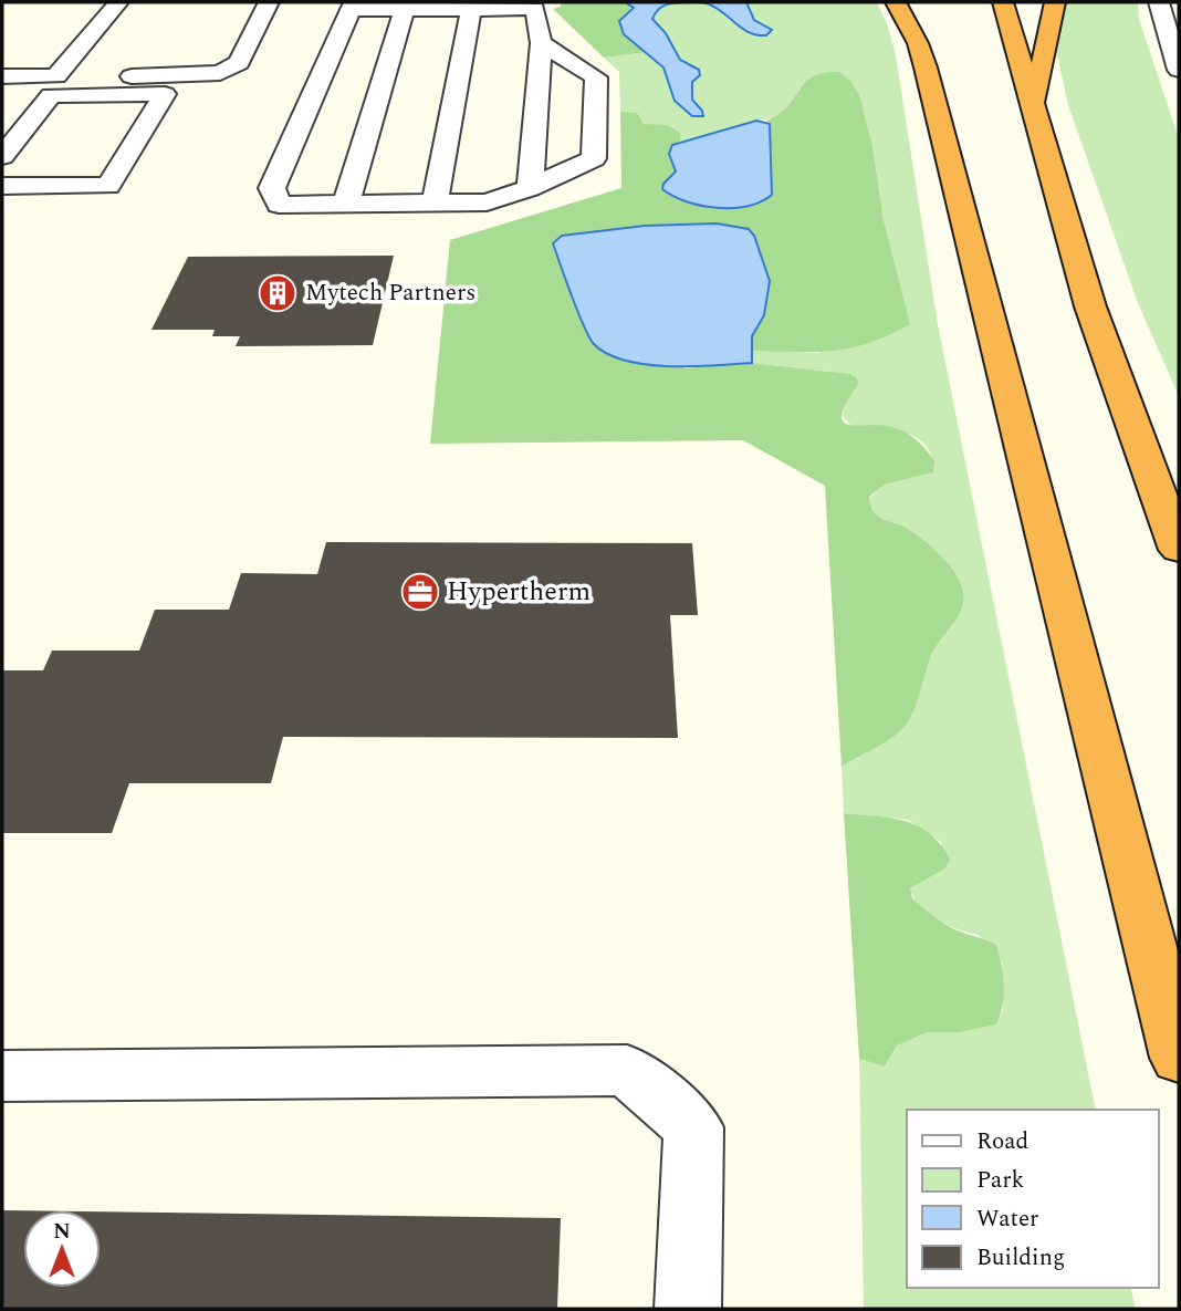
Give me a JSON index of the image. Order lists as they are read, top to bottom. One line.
{"places":{"building":["Mytech Partners"],"office":["Hypertherm"]},"legend":["Road","Park","Water","Building"],"north":"top"}
